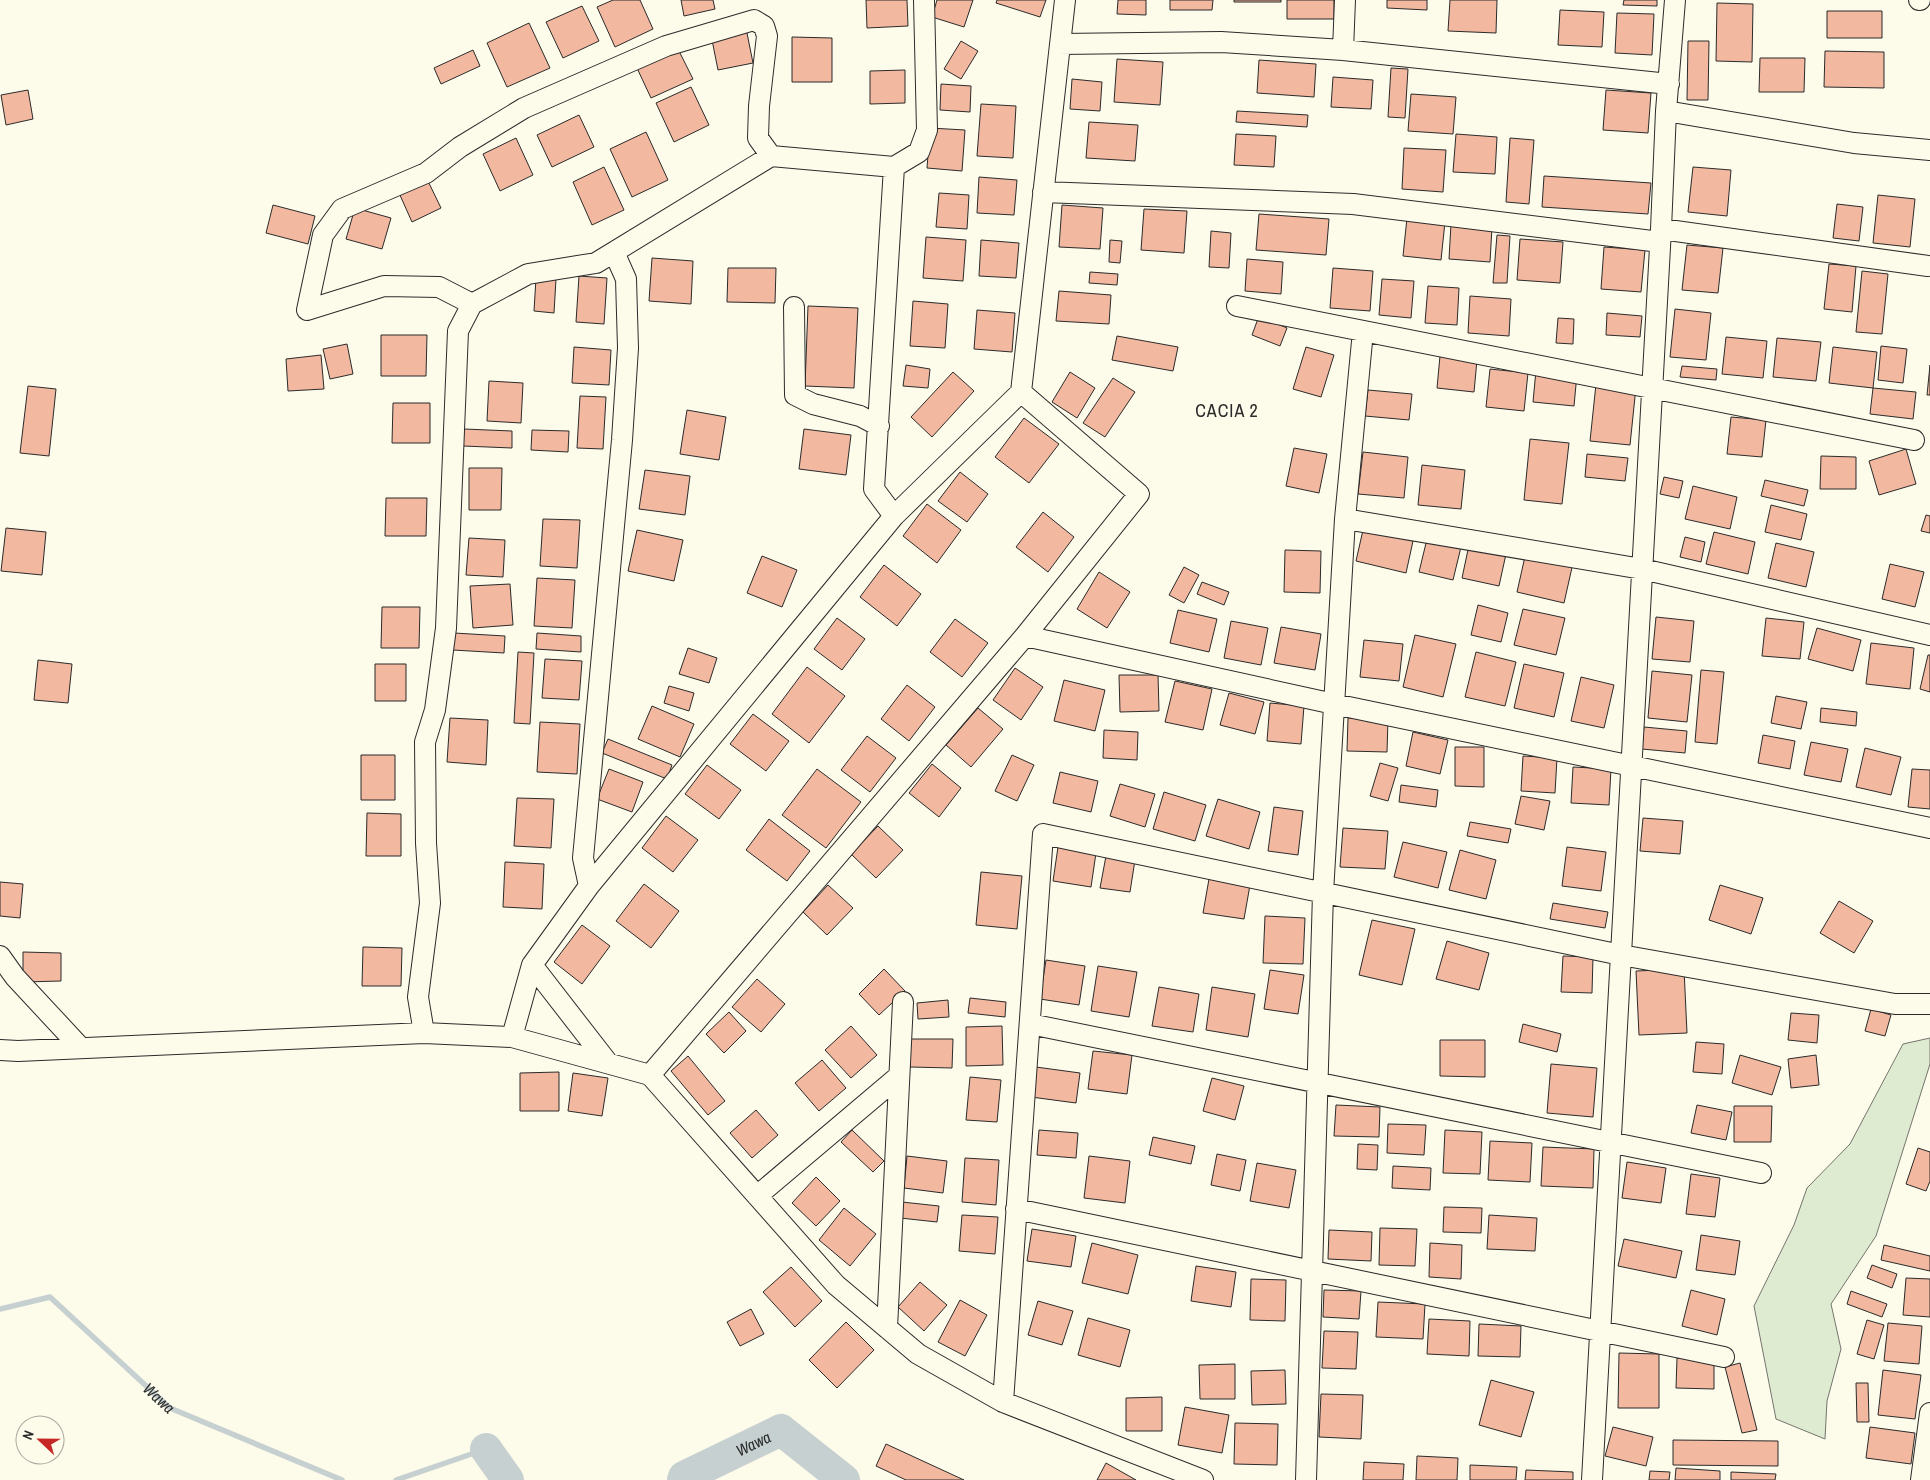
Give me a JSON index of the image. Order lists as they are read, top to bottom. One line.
{"districts":["CACIA 2"],"water":["Wawa"],"north":"left"}
